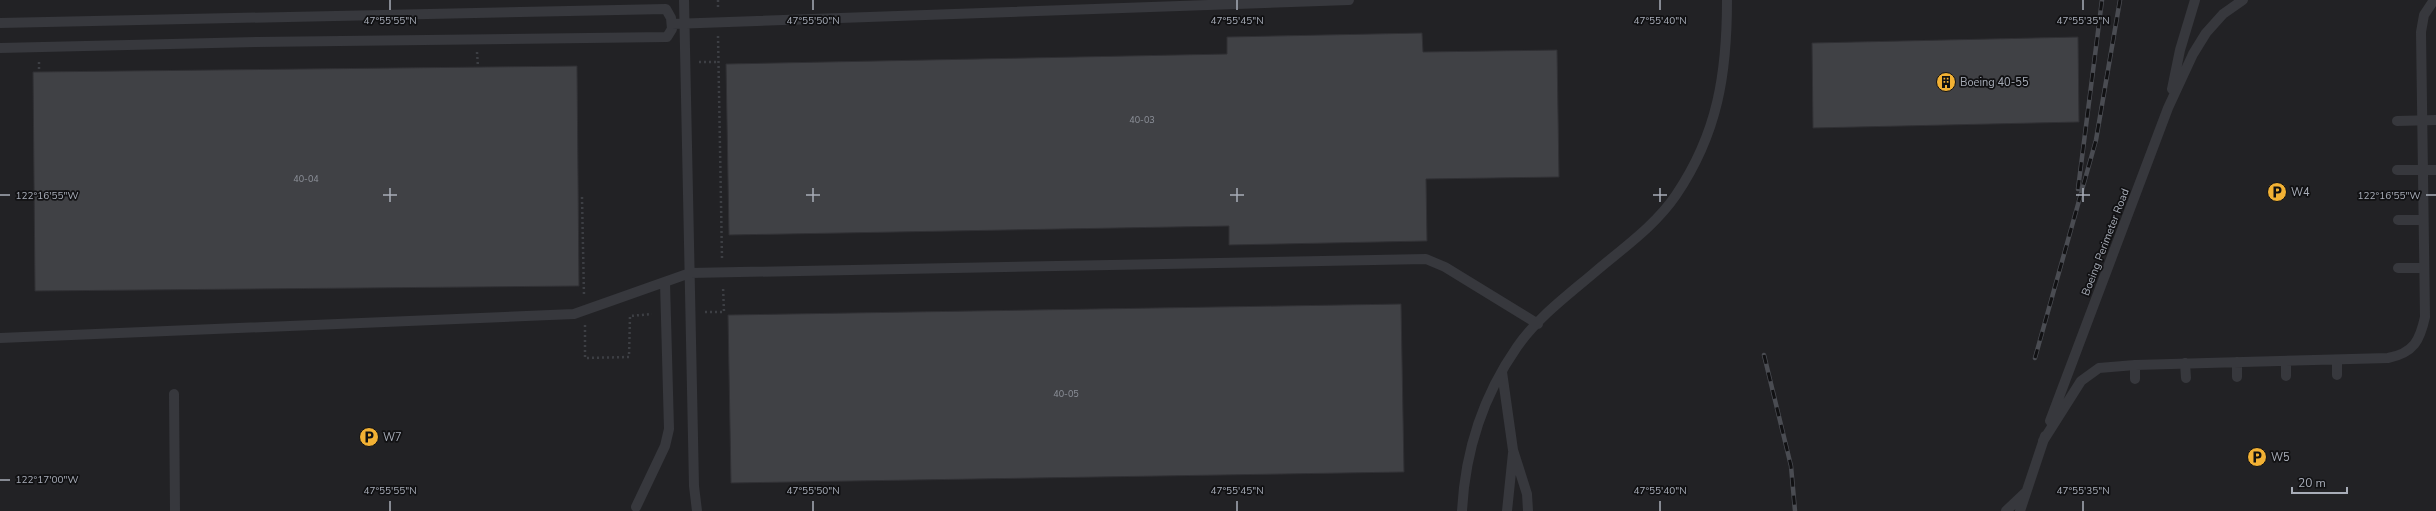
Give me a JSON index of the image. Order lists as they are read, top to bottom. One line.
{"streets":{"lane":["Boeing Perimeter Road"]},"places":{"building":["Boeing 40-55"],"parking":["W4","W7","W5"]},"house_numbers":["40-03","40-04","40-05"],"scale_bar":"20 m","coordinates":["47°55'55\"N","47°55'50\"N","47°55'45\"N","47°55'40\"N","47°55'35\"N","122°16'55\"W","122°17'00\"W"]}
